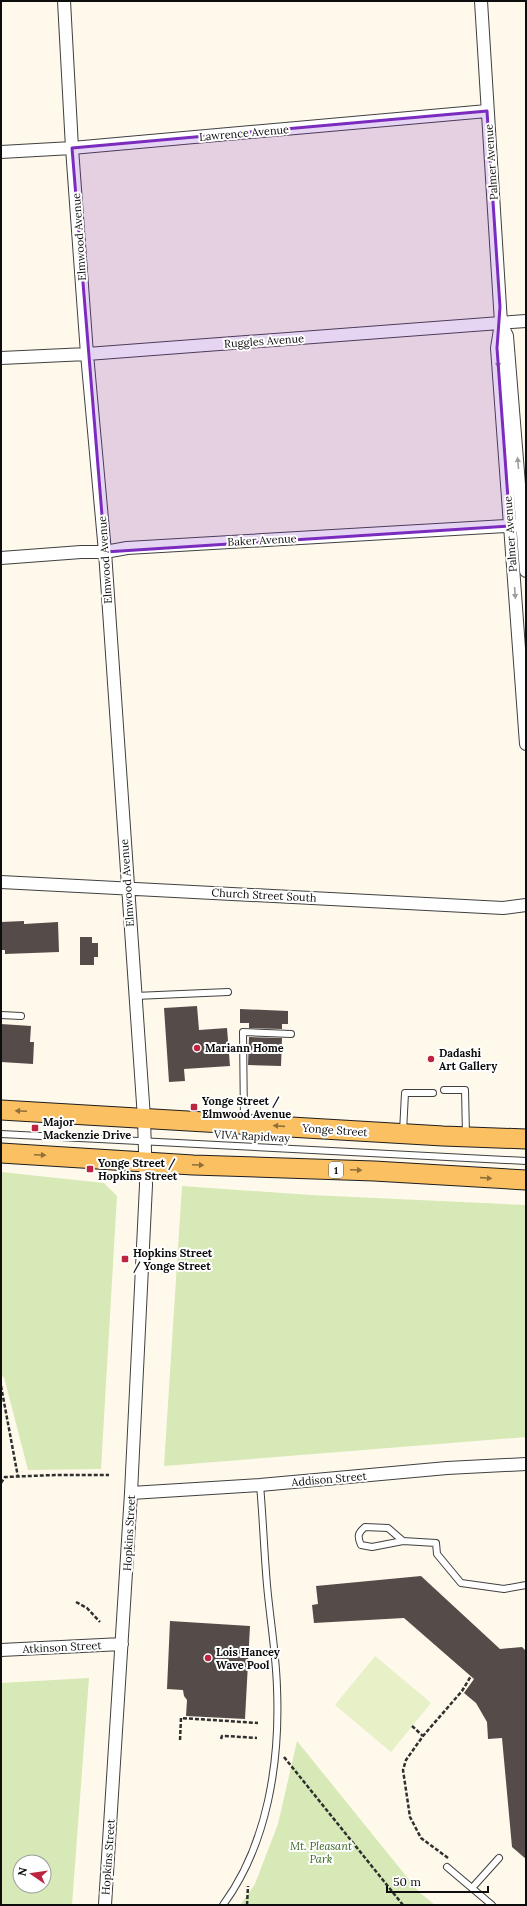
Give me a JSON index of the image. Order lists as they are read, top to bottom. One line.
{"streets":{"main road":["Yonge Street","1"],"street":["Lawrence Avenue","Palmer Avenue","Elmwood Avenue","Ruggles Avenue","Baker Avenue","Church Street South","Addison Street","Hopkins Street","Atkinson Street"],"lane":["VIVA Rapidway"]},"crossings":[["Lawrence Avenue","Palmer Avenue"],["Lawrence Avenue","Elmwood Avenue"],["Palmer Avenue","Ruggles Avenue"],["Palmer Avenue","Baker Avenue"],["Elmwood Avenue","Ruggles Avenue"],["Elmwood Avenue","Baker Avenue"],["Elmwood Avenue","Church Street South"],["Elmwood Avenue","Yonge Street"],["Elmwood Avenue","VIVA Rapidway"],["Elmwood Avenue","Hopkins Street"],["VIVA Rapidway","Hopkins Street"],["1","Hopkins Street"],["Addison Street","Hopkins Street"],["Hopkins Street","Atkinson Street"]],"parks":["Mt. Pleasant Park"],"places":{"other":["Mariann Home","Dadashi Art Gallery","Lois Hancey Wave Pool"],"transit":["Yonge Street / Elmwood Avenue","Major Mackenzie Drive","Yonge Street / Hopkins Street","Hopkins Street / Yonge Street"]},"scale_bar":"50 m","north":"left"}
